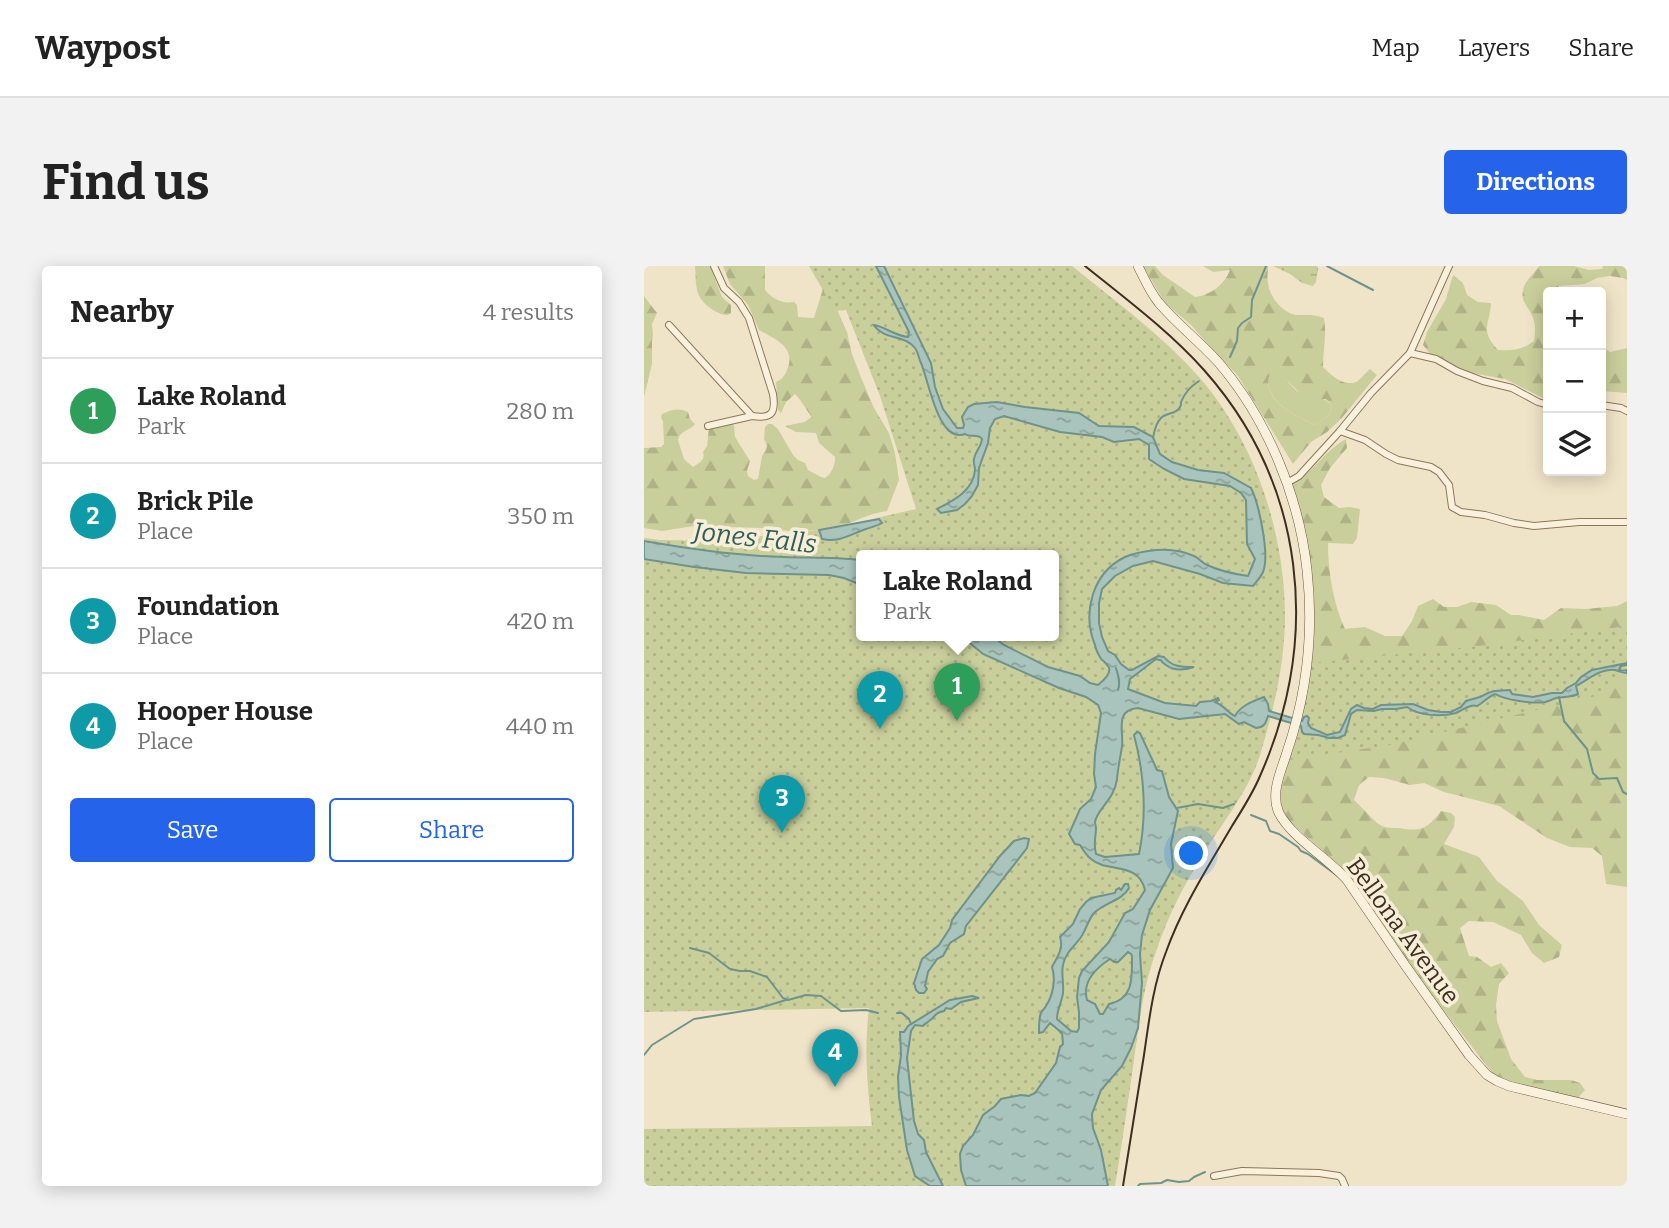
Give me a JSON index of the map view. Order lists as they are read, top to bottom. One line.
{"streets":{"main road":["Bellona Avenue"]},"water":["Jones Falls"],"page":{"header":"Waypost","nav":["Map","Layers","Share"],"buttons":["Directions",["Save","Share"]],"title":"Find us","heading":["Nearby","4 results"],"map_buttons":["+","−"],"list":[{"mark":"1","name":"Lake Roland","note":"Park","value":"280 m"},{"mark":"2","name":"Brick Pile","note":"Place","value":"350 m"},{"mark":"3","name":"Foundation","note":"Place","value":"420 m"},{"mark":"4","name":"Hooper House","note":"Place","value":"440 m"}],"popup":["Lake Roland","Park"],"pins":["1","2","3","4"]}}
